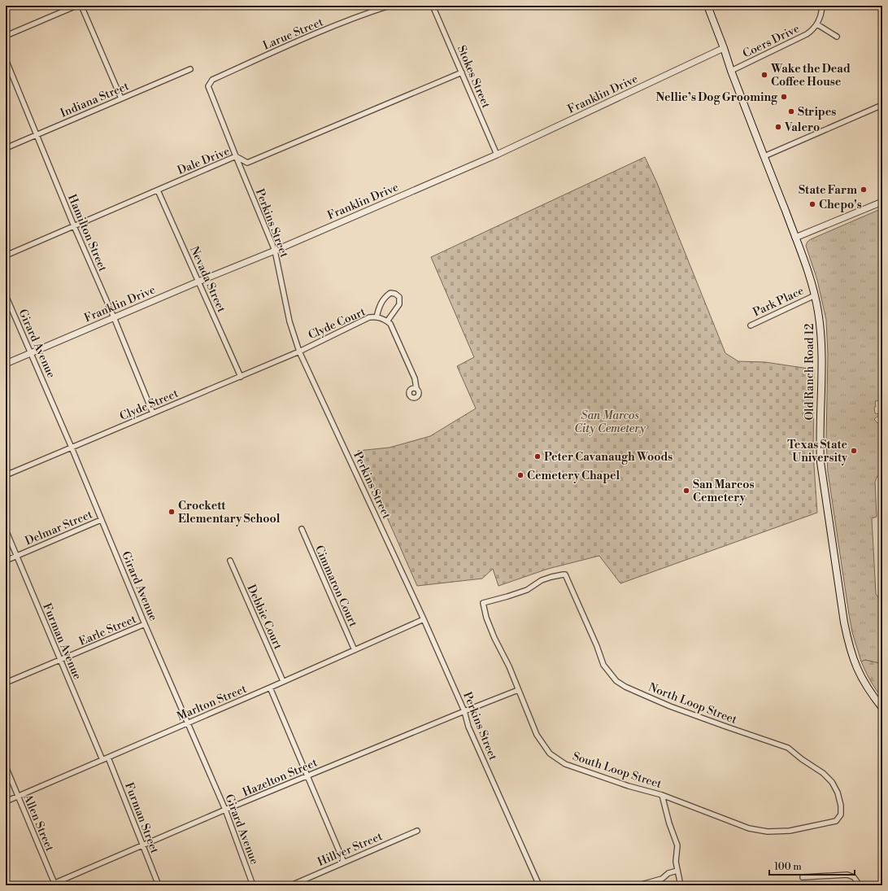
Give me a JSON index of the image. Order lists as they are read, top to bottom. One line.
{"streets":{"main road":["Old Ranch Road 12"],"street":["Larue Street","Coers Drive","Stokes Street","Franklin Drive","Indiana Street","Dale Drive","Perkins Street","Hamilton Street","Nevada Street","Park Place","Clyde Court","Girard Avenue","Clyde Street","Delmar Street","Cimmaron Court","Debbie Court","Earle Street","Furman Avenue","Marlton Street","North Loop Street","South Loop Street","Hazelton Street","Furman Street","Allen Street","Hillyer Street"]},"crossings":[["Larue Street","Perkins Street"],["Coers Drive","Old Ranch Road 12"],["Stokes Street","Franklin Drive"],["Stokes Street","Dale Drive"],["Franklin Drive","Perkins Street"],["Franklin Drive","Hamilton Street"],["Franklin Drive","Nevada Street"],["Franklin Drive","Girard Avenue"],["Franklin Drive","Old Ranch Road 12"],["Indiana Street","Hamilton Street"],["Dale Drive","Perkins Street"],["Dale Drive","Hamilton Street"],["Dale Drive","Nevada Street"],["Perkins Street","Clyde Court"],["Perkins Street","Clyde Street"],["Perkins Street","Marlton Street"],["Perkins Street","Hazelton Street"],["Hamilton Street","Clyde Street"],["Nevada Street","Clyde Street"],["Park Place","Old Ranch Road 12"],["Clyde Court","Clyde Street"],["Girard Avenue","Clyde Street"],["Girard Avenue","Delmar Street"],["Girard Avenue","Earle Street"],["Girard Avenue","Marlton Street"],["Girard Avenue","Hazelton Street"],["Delmar Street","Furman Avenue"],["Cimmaron Court","Marlton Street"],["Debbie Court","Marlton Street"],["Earle Street","Furman Avenue"],["Furman Avenue","Marlton Street"],["Marlton Street","Furman Street"],["Marlton Street","Allen Street"],["North Loop Street","South Loop Street"],["South Loop Street","Hazelton Street"],["Hazelton Street","Furman Street"],["Hazelton Street","Allen Street"]],"parks":["San Marcos City Cemetery"],"places":["Wake the Dead Coffee House","Nellie’s Dog Grooming","Stripes","Valero","State Farm","Chepo's","Texas State University","Peter Cavanaugh Woods","Cemetery Chapel","San Marcos Cemetery","Crockett Elementary School"],"scale_bar":"100 m"}
